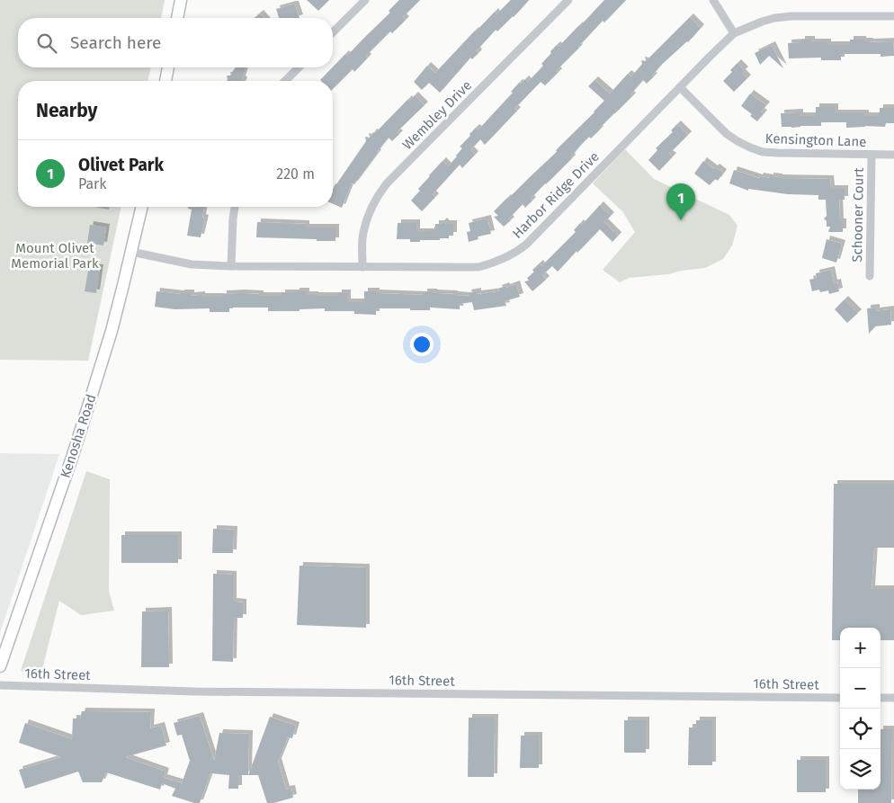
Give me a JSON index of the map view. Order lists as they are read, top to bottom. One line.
{"streets":{"street":["Wembley Drive","Kensington Lane","Harbor Ridge Drive","Schooner Court","Kenosha Road","16th Street"]},"crossings":[["Wembley Drive","Harbor Ridge Drive"],["Kensington Lane","Harbor Ridge Drive"],["Kensington Lane","Schooner Court"],["Harbor Ridge Drive","Kenosha Road"]],"parks":["Mount Olivet Memorial Park"],"page":{"search":"Search here","heading":"Nearby","list":[{"mark":"1","name":"Olivet Park","note":"Park","value":"220 m"}],"pins":"1","map_buttons":["+","−"]}}
